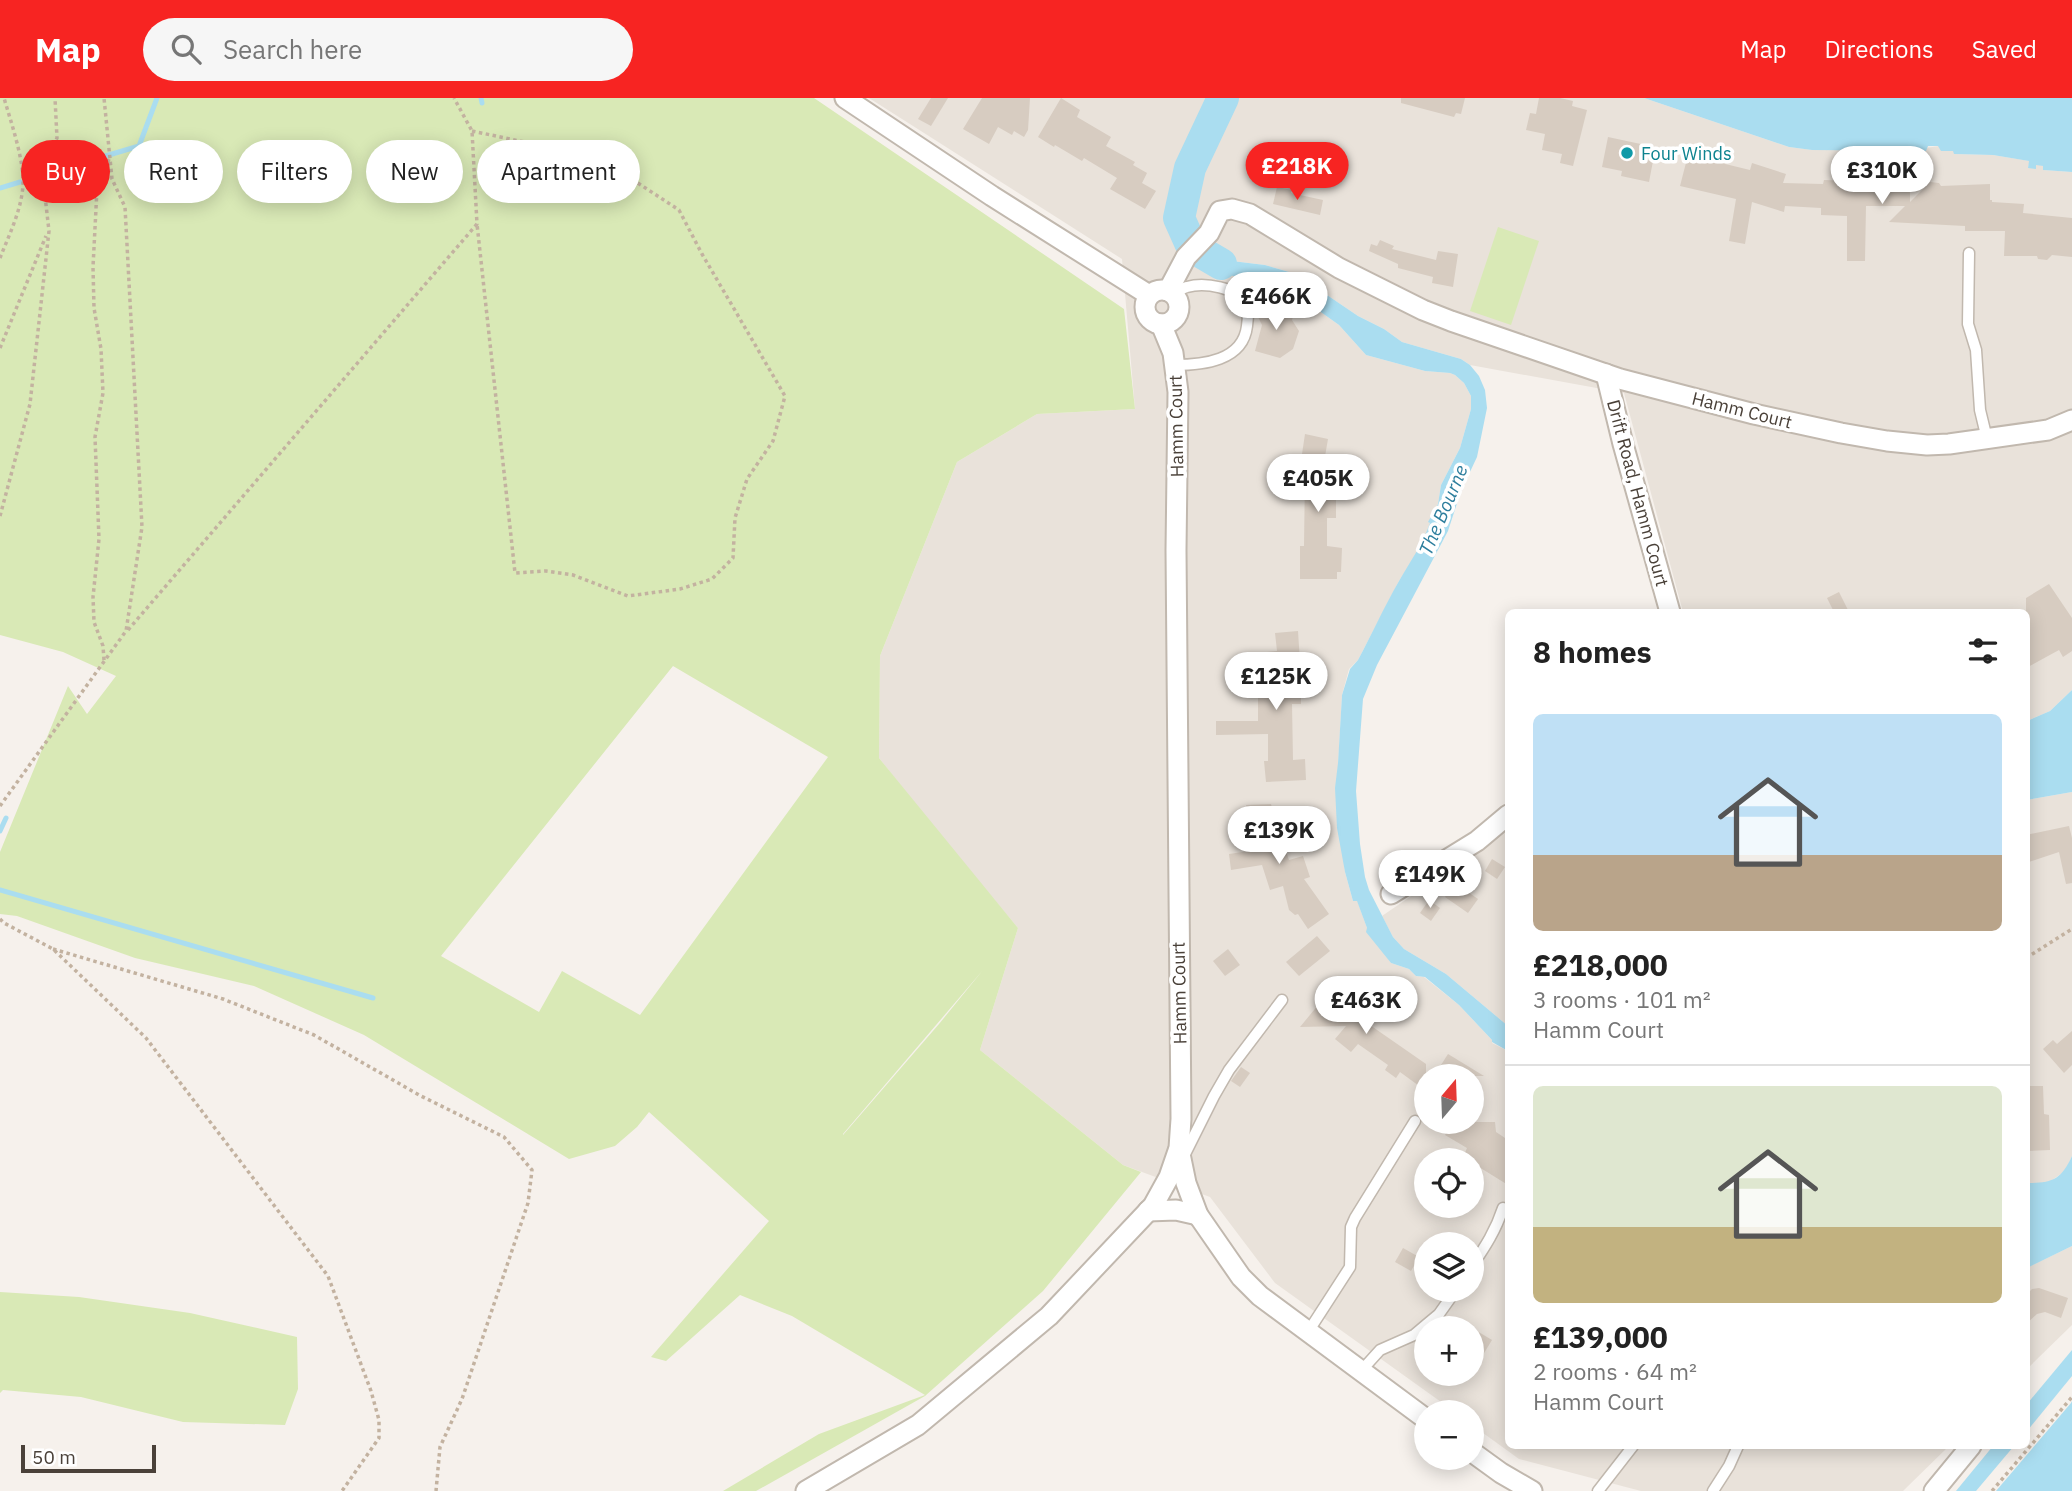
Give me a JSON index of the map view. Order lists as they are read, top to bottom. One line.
{"streets":{"street":["Hamm Court","Drift Road, Hamm Court"]},"crossings":[["Hamm Court","Drift Road, Hamm Court"]],"water":["The Bourne"],"places":["Four Winds"],"scale_bar":"50 m","north":"top","page":{"header":"Map","search":"Search here","nav":["Map","Directions","Saved"],"chip":["Buy","Rent","Filters","New","Apartment"],"price":["£218K","£310K","£466K","£405K","£125K","£139K","£149K","£463K"],"heading":"8 homes","list":[{"name":"£218,000","note":"3 rooms · 101 m² · Hamm Court"},{"name":"£139,000","note":"2 rooms · 64 m² · Hamm Court"}],"map_buttons":["+","−"],"scale":"50 m"}}
